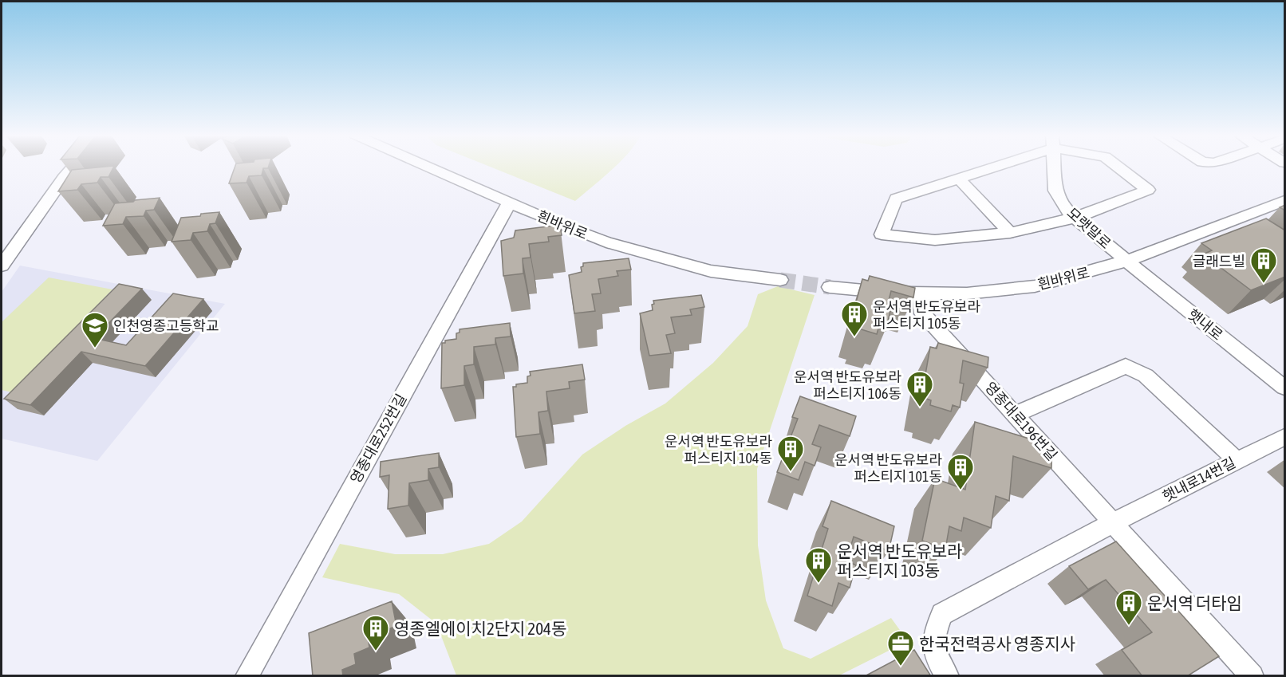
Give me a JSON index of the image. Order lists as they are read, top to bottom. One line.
{"streets":{"street":["흰바위로","모랫말로","햇내로","영종대로196번길","영종대로252번길","햇내로14번길"]},"crossings":[["흰바위로","모랫말로"],["흰바위로","햇내로"],["흰바위로","영종대로196번길"],["흰바위로","영종대로252번길"],["모랫말로","햇내로"],["영종대로196번길","햇내로14번길"]],"places":{"building":["글래드빌","운서역 반도유보라 퍼스티지 105동","운서역 반도유보라 퍼스티지 106동","운서역 반도유보라 퍼스티지 104동","운서역 반도유보라 퍼스티지 101동","운서역 반도유보라 퍼스티지 103동","운서역 더타임","영종엘에이치2단지 204동"],"school or university":["인천영종고등학교"],"office":["한국전력공사 영종지사"]}}
